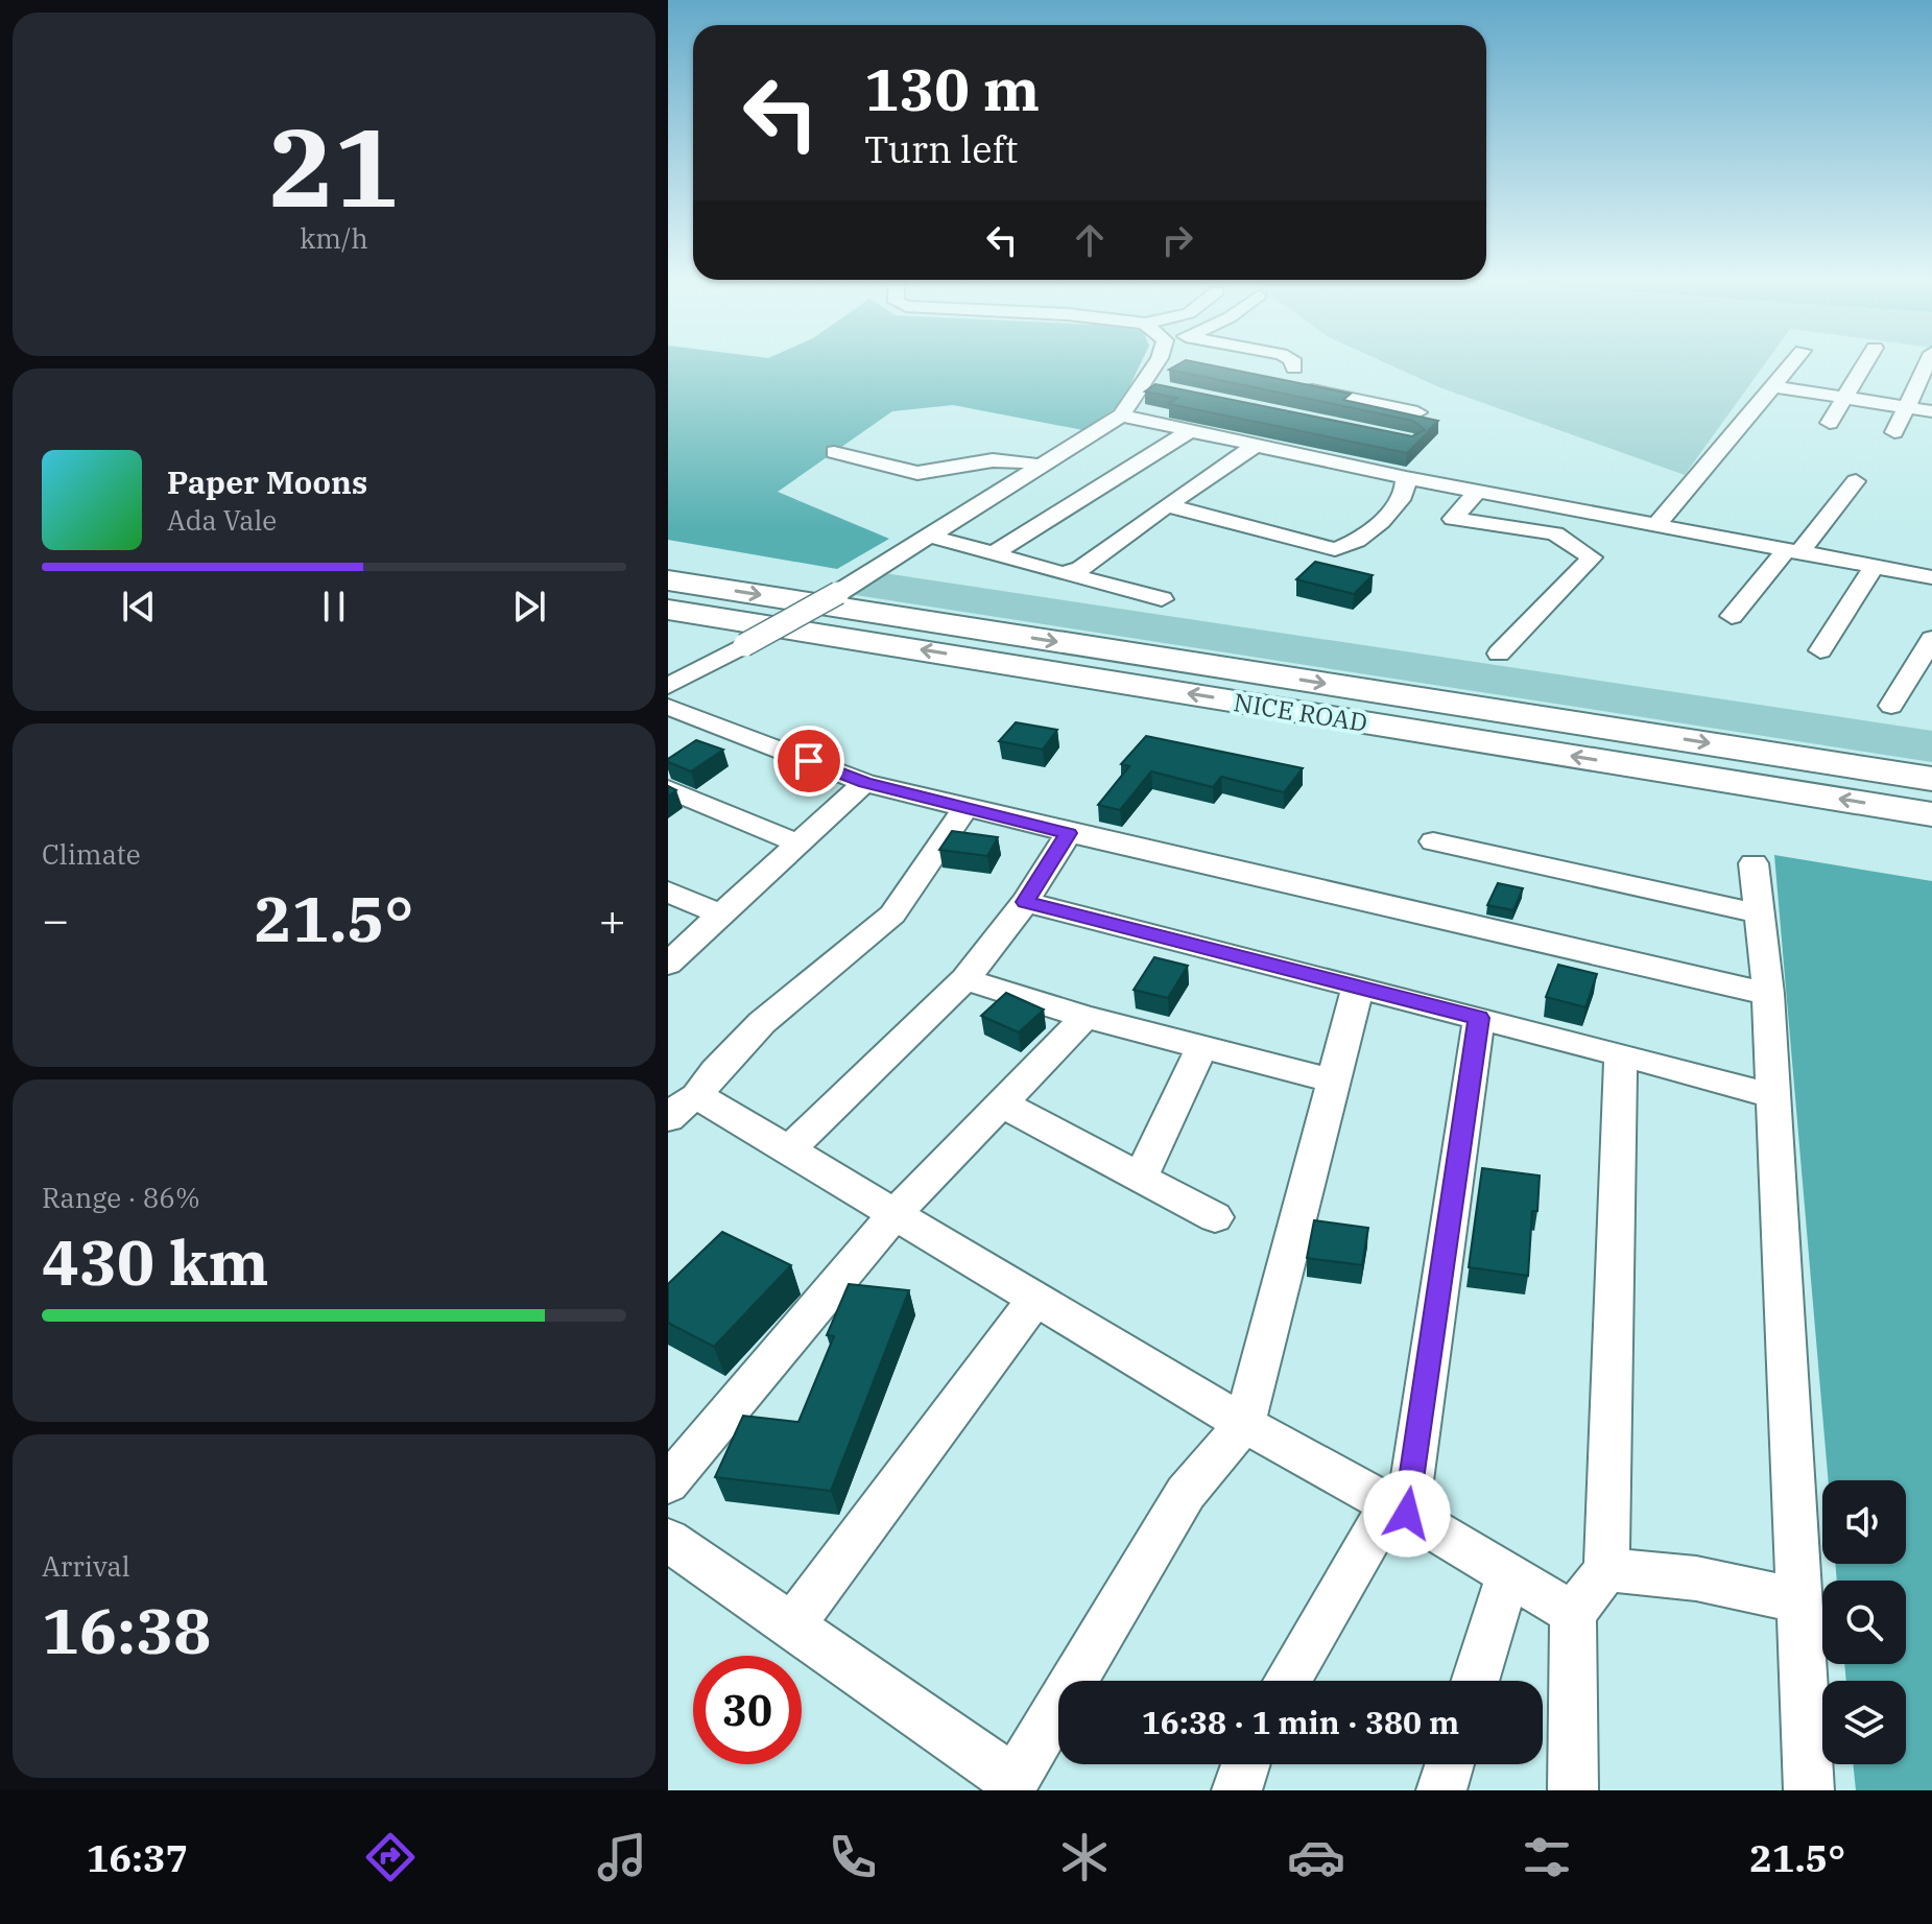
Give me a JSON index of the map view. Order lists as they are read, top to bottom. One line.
{"streets":{"highway":["NICE ROAD"]},"page":{"tile":[["21","km/h"],"Climate",["Range · 86%","430 km"],["Arrival","16:38"]],"turn":["130 m","Turn left"],"song":["Paper Moons","Ada Vale"],"heat":["−","21.5°","+"],"limit":"30","trip":"16:38 · 1 min · 380 m","tabs":["16:37","21.5°"]}}
